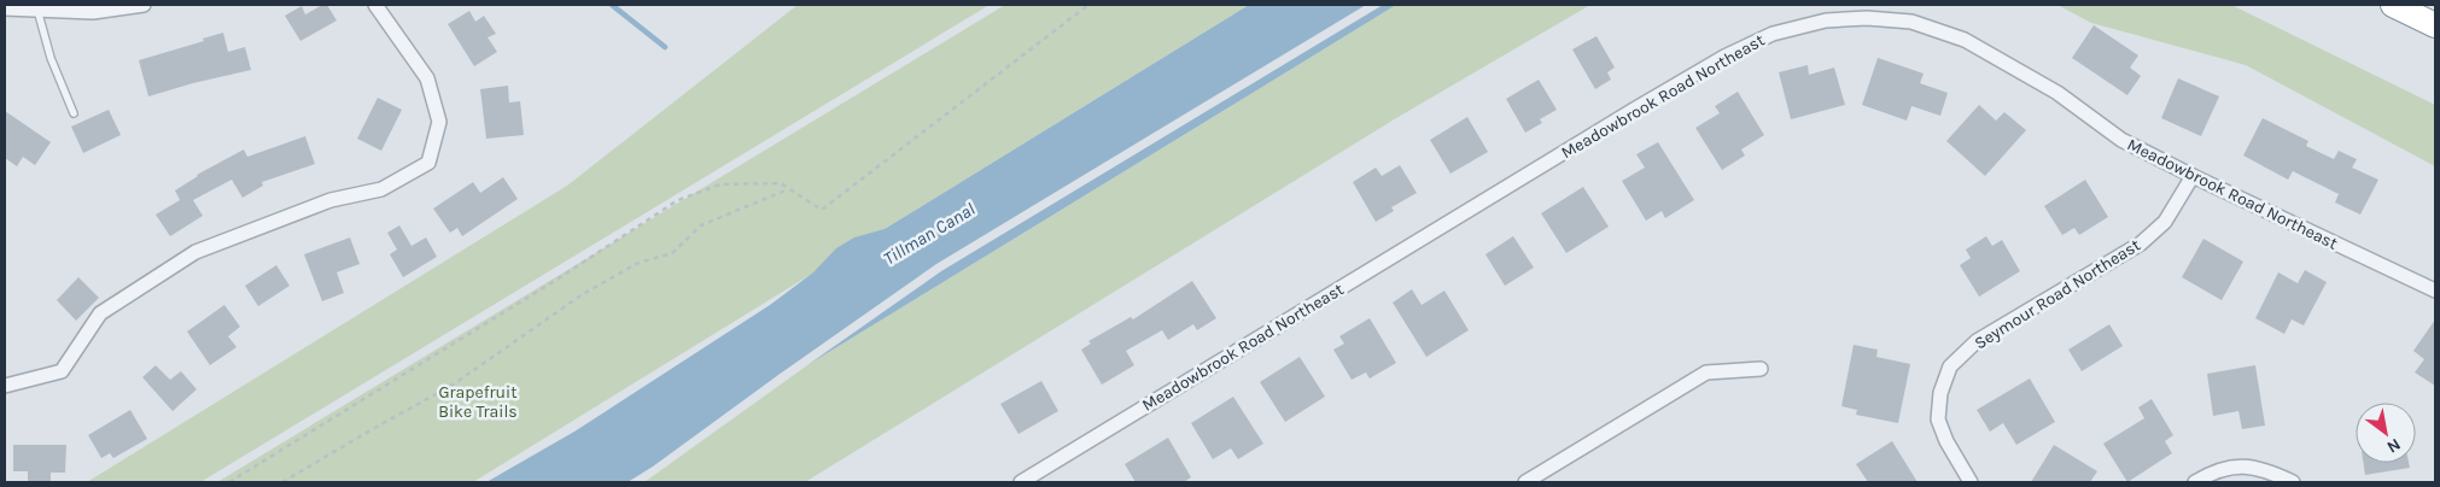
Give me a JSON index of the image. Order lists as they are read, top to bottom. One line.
{"streets":{"street":["Meadowbrook Road Northeast","Seymour Road Northeast"]},"crossings":[["Meadowbrook Road Northeast","Seymour Road Northeast"]],"water":["Tillman Canal"],"parks":["Grapefruit Bike Trails"],"north":"bottom right"}
